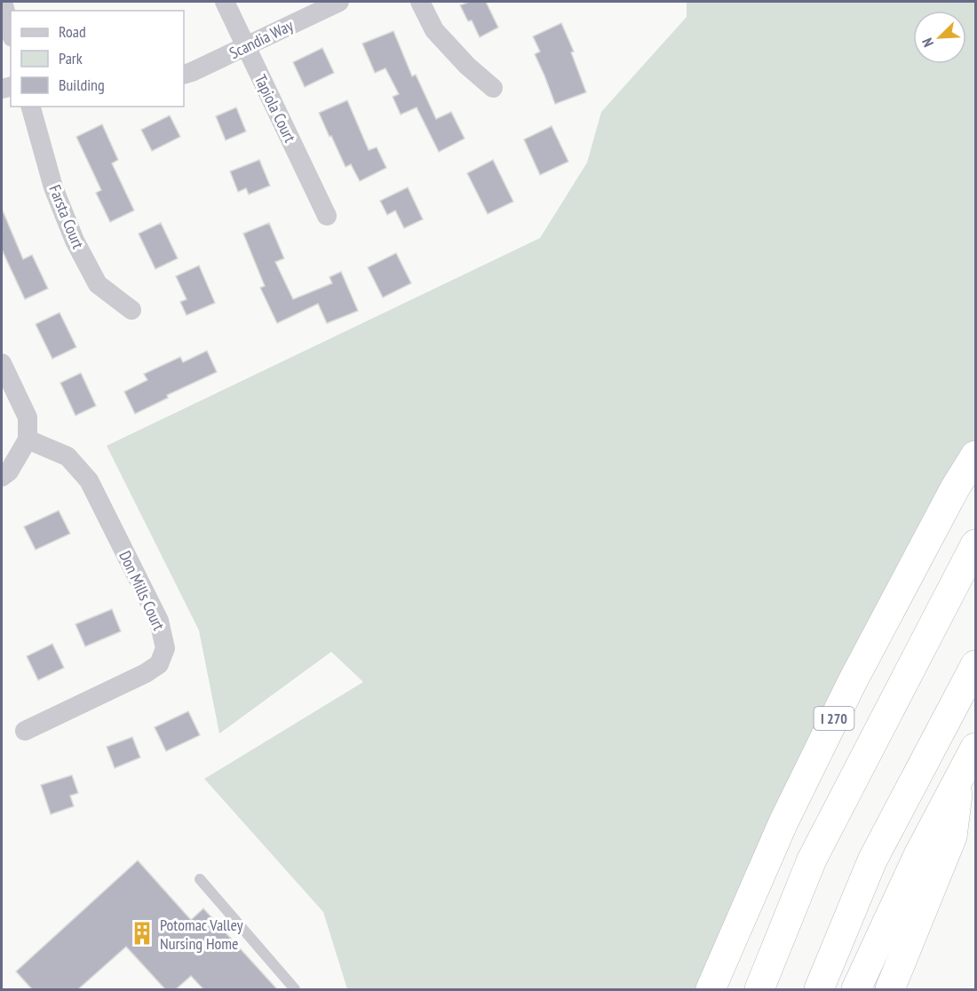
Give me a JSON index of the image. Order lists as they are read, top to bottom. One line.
{"streets":{"highway":["I 270"],"street":["Scandia Way","Tapiola Court","Farsta Court","Don Mills Court"]},"crossings":[["Scandia Way","Tapiola Court"]],"places":{"building":["Potomac Valley Nursing Home"]},"legend":["Road","Park","Building"],"north":"bottom left"}
